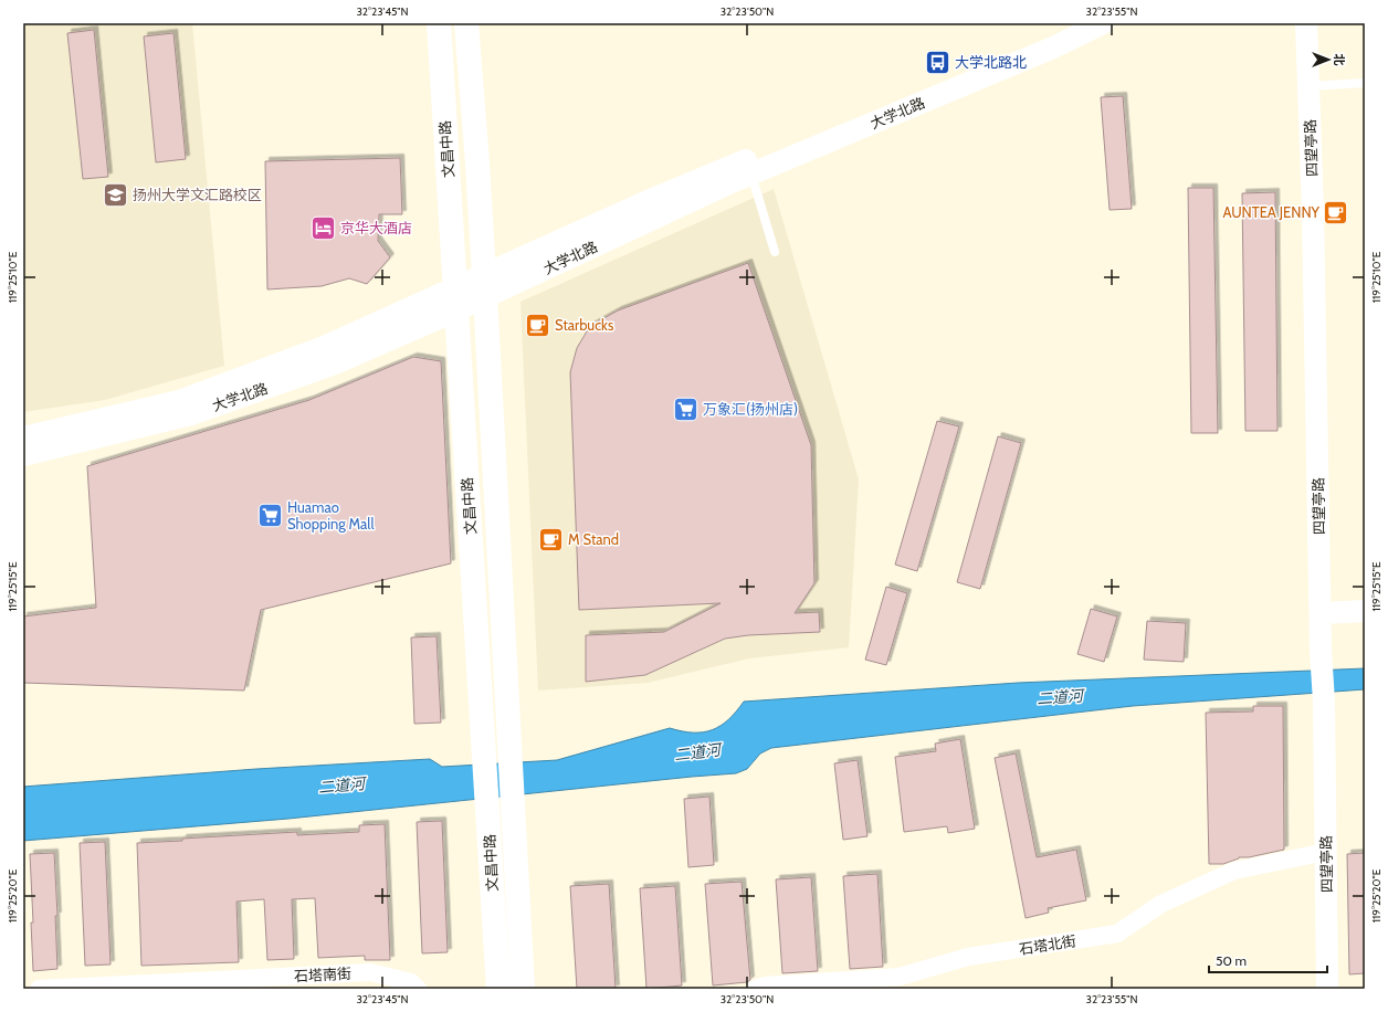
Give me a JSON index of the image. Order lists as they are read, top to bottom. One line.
{"streets":{"main road":["文昌中路"],"street":["大学北路","四望亭路","石塔北街","石塔南街"]},"crossings":[["大学北路","文昌中路"],["四望亭路","石塔北街"]],"water":["二道河"],"places":{"bus stop":["大学北路北"],"school or university":["扬州大学文汇路校区"],"cafe":["AUNTEA JENNY","Starbucks","M Stand"],"hotel":["京华大酒店"],"supermarket":["万象汇(扬州店)","Huamao Shopping Mall"]},"scale_bar":"50 m","north":"right","coordinates":["32°23'45\"N","32°23'50\"N","32°23'55\"N","119°25'10\"E","119°25'15\"E","119°25'20\"E"]}
